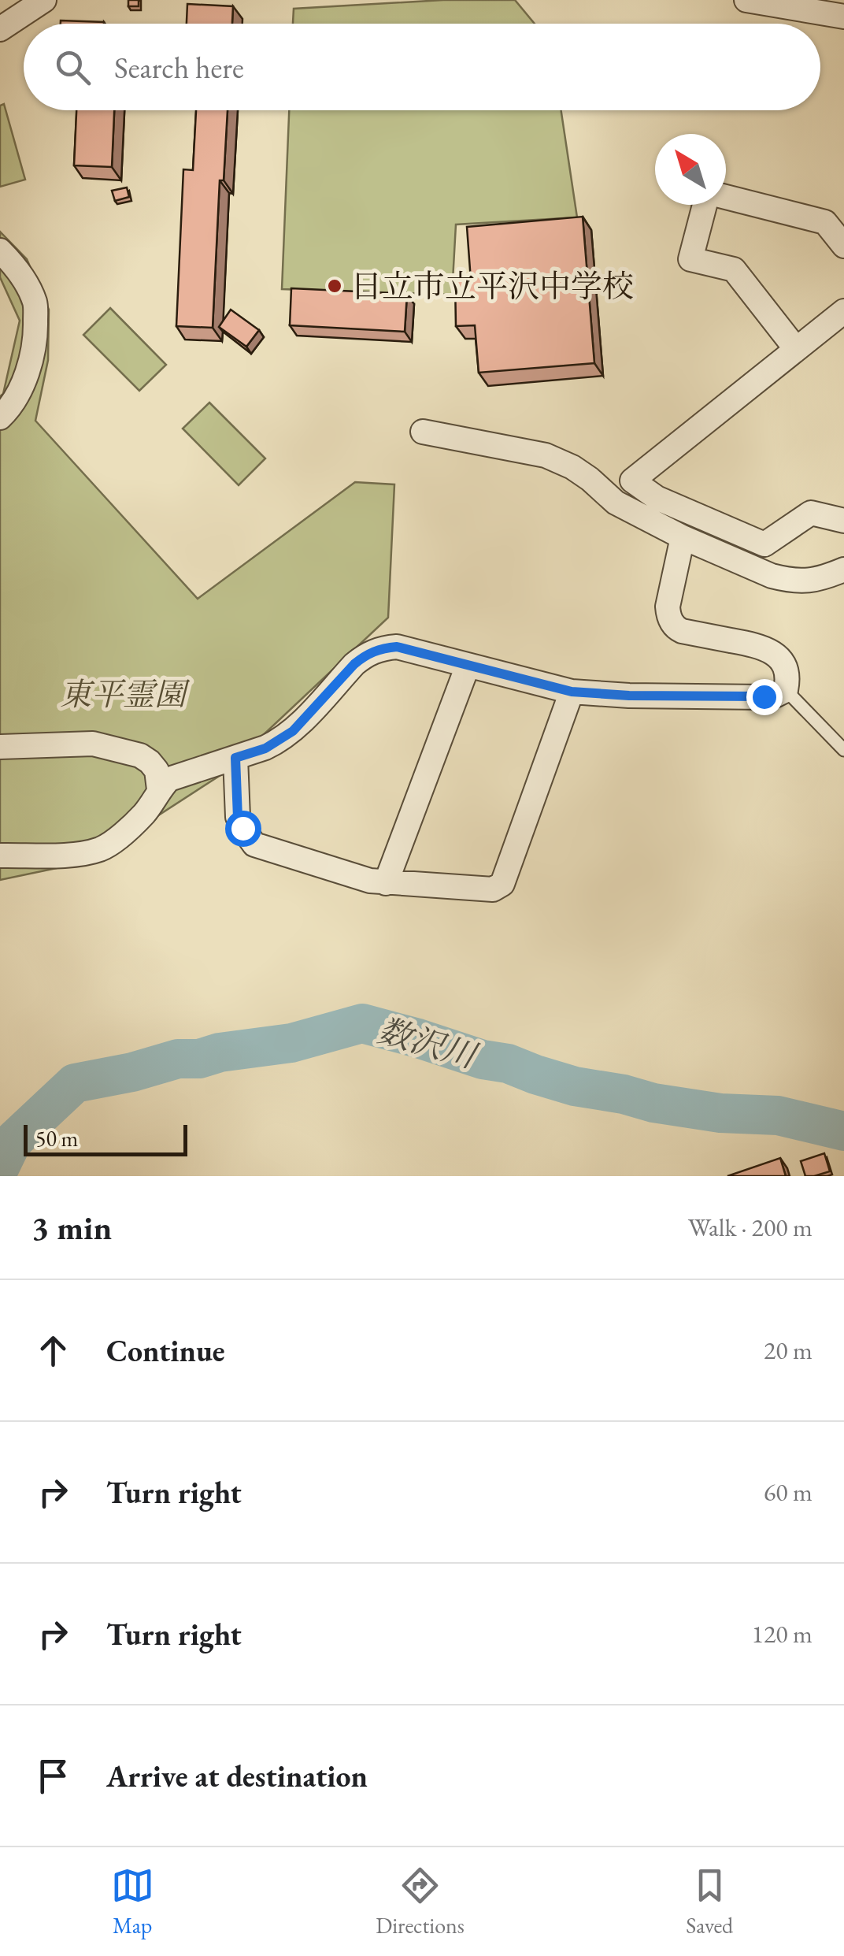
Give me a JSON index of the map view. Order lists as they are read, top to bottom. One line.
{"water":["数沢川"],"parks":["東平霊園"],"places":["日立市立平沢中学校"],"scale_bar":"50 m","north":"top left","page":{"search":"Search here","scale":"50 m","heading":["3 min","Walk · 200 m"],"list":[["Continue","20 m"],["Turn right","60 m"],["Turn right","120 m"],"Arrive at destination"],"nav":["Map","Directions","Saved"]}}
